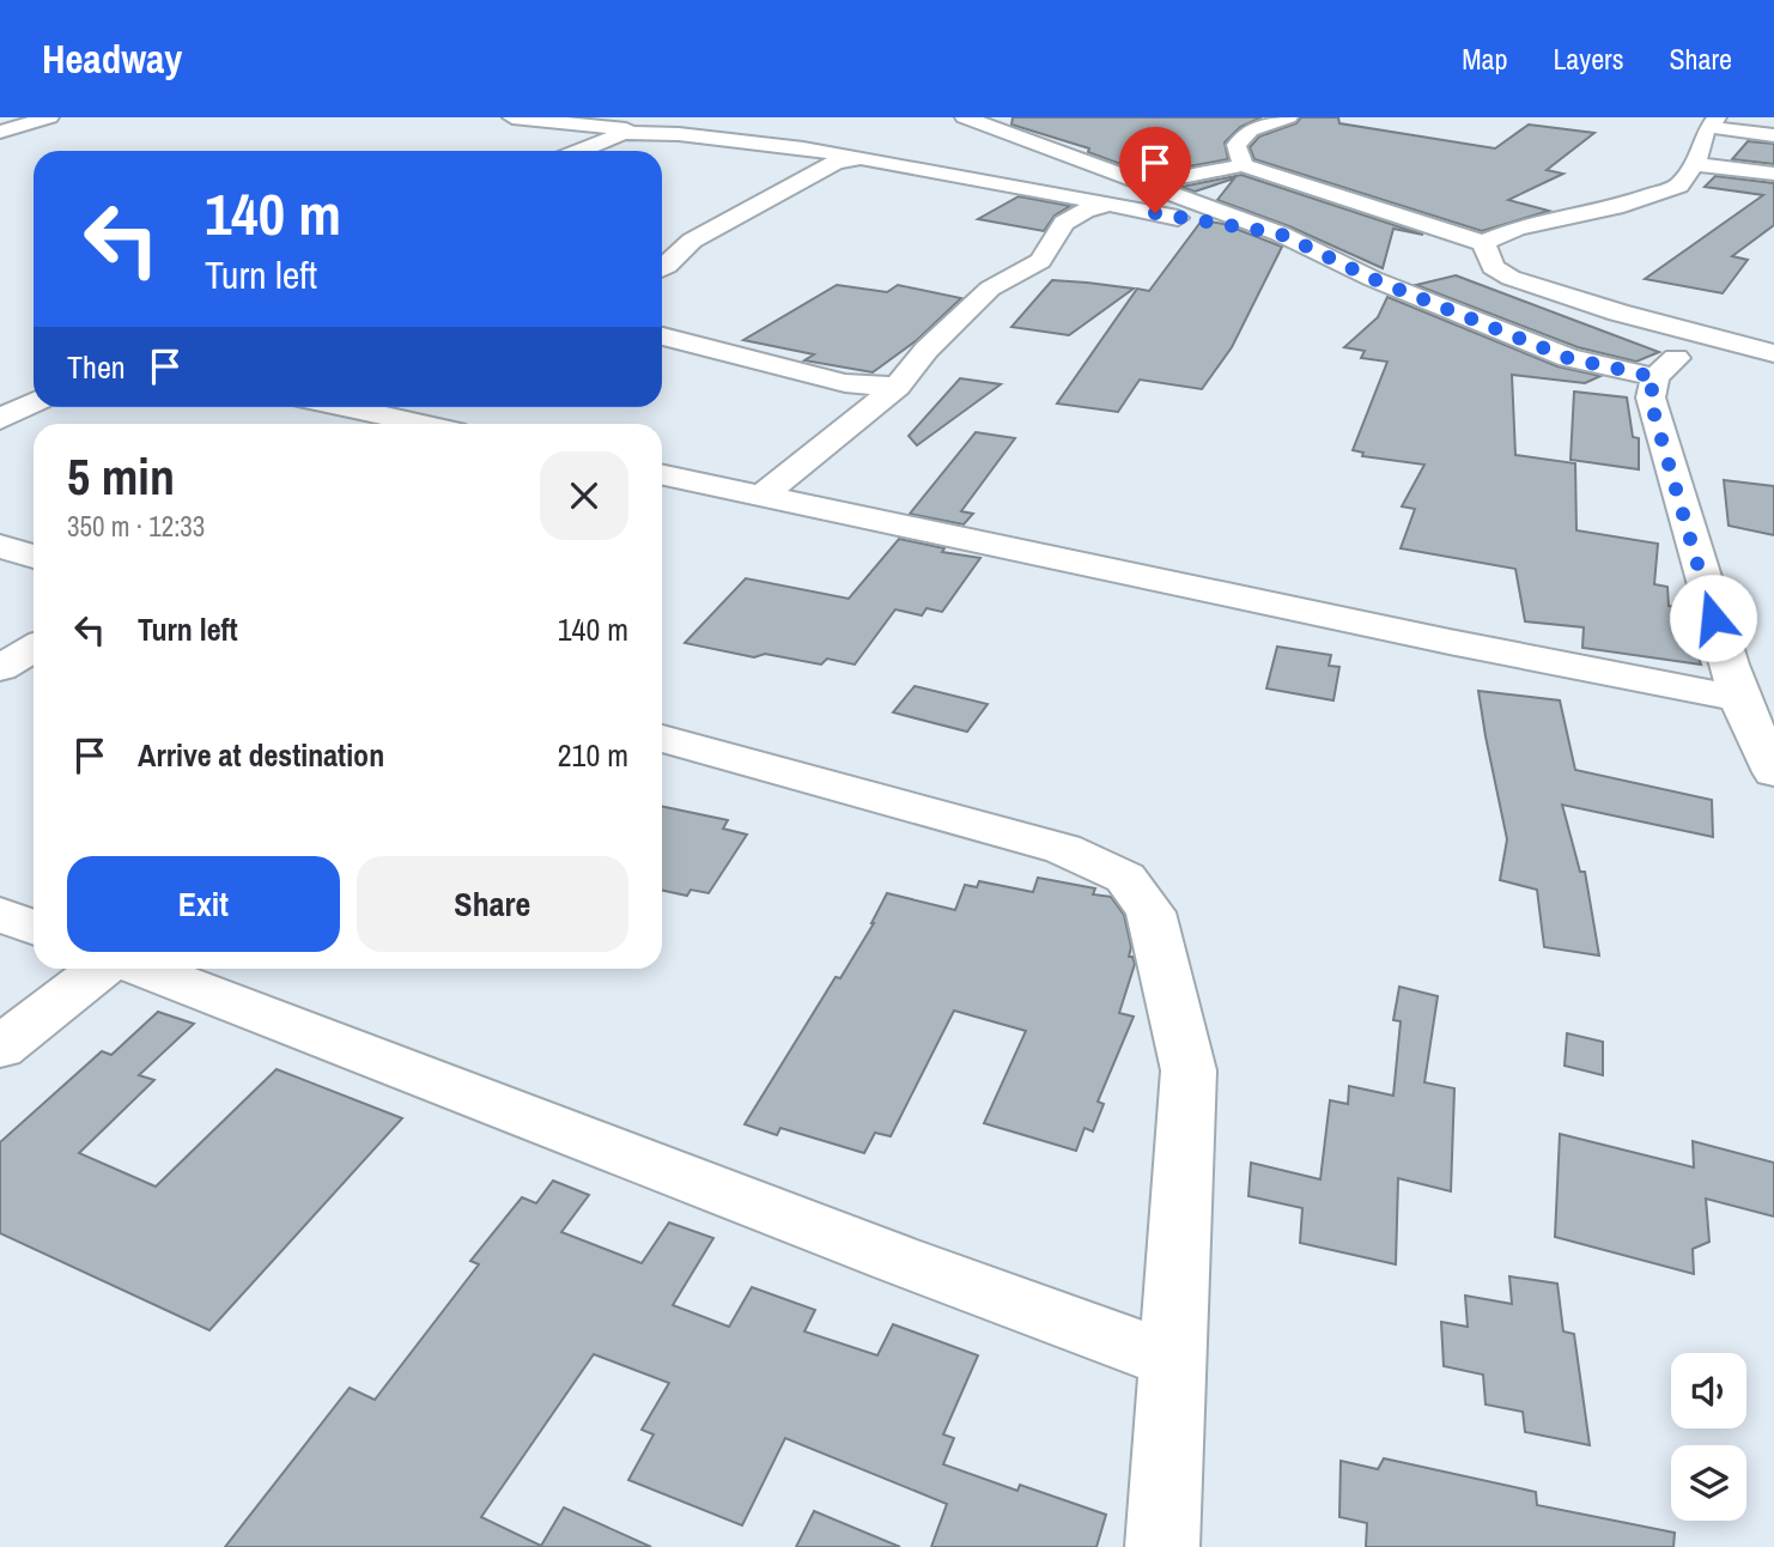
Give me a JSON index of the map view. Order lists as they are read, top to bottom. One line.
{"page":{"header":"Headway","nav":["Map","Layers","Share"],"turn":["140 m","Turn left"],"then":"Then","heading":["5 min","350 m · 12:33"],"list":[{"name":"Turn left","value":"140 m"},{"name":"Arrive at destination","value":"210 m"}],"buttons":["Exit","Share"]}}
